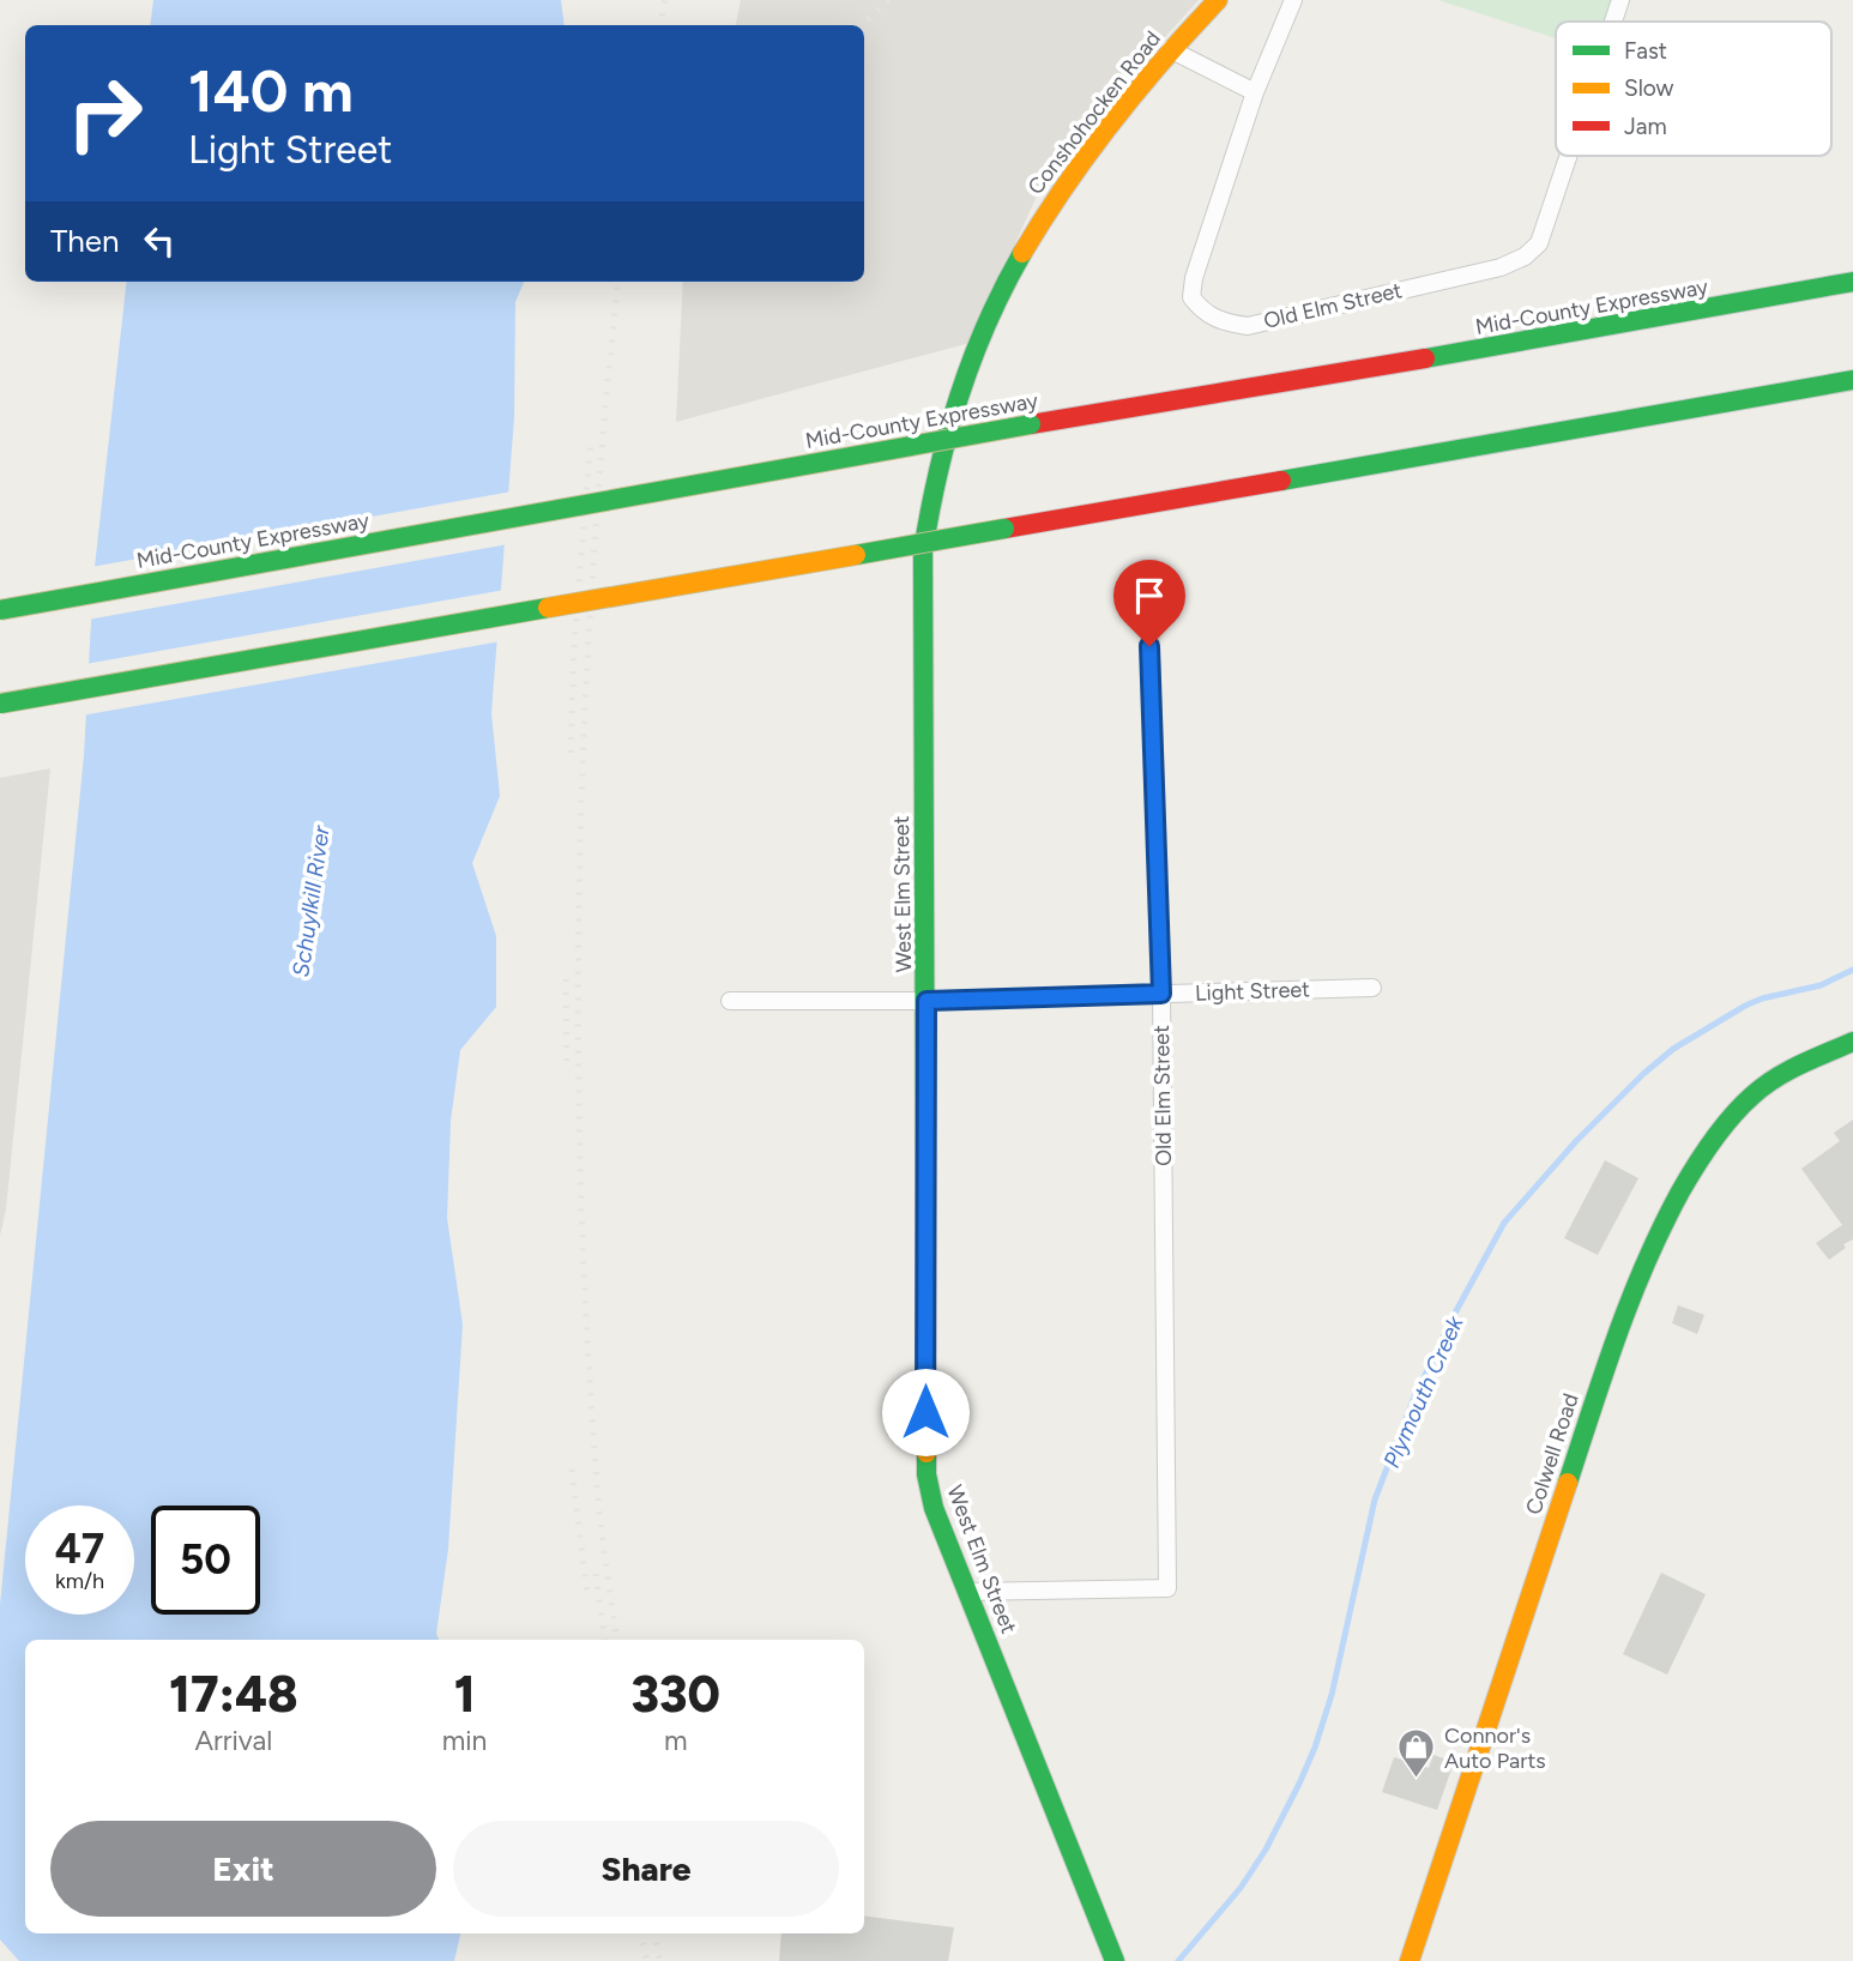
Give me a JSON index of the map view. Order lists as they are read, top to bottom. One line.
{"streets":{"main road":["Conshohocken Road","Mid-County Expressway","West Elm Street","Colwell Road"],"street":["Old Elm Street","Light Street"]},"crossings":[["Conshohocken Road","West Elm Street"],["Old Elm Street","West Elm Street"],["Old Elm Street","Light Street"],["West Elm Street","Light Street"]],"water":["Schuylkill River","Plymouth Creek"],"places":{"shop":["Connor's Auto Parts"]},"legend":["Fast","Slow","Jam"],"page":{"turn":["140 m","Light Street"],"then":"Then","speed":"47 km/h","limit":"50","eta":["17:48","Arrival","1","min","330","m"],"buttons":["Exit","Share"]}}
